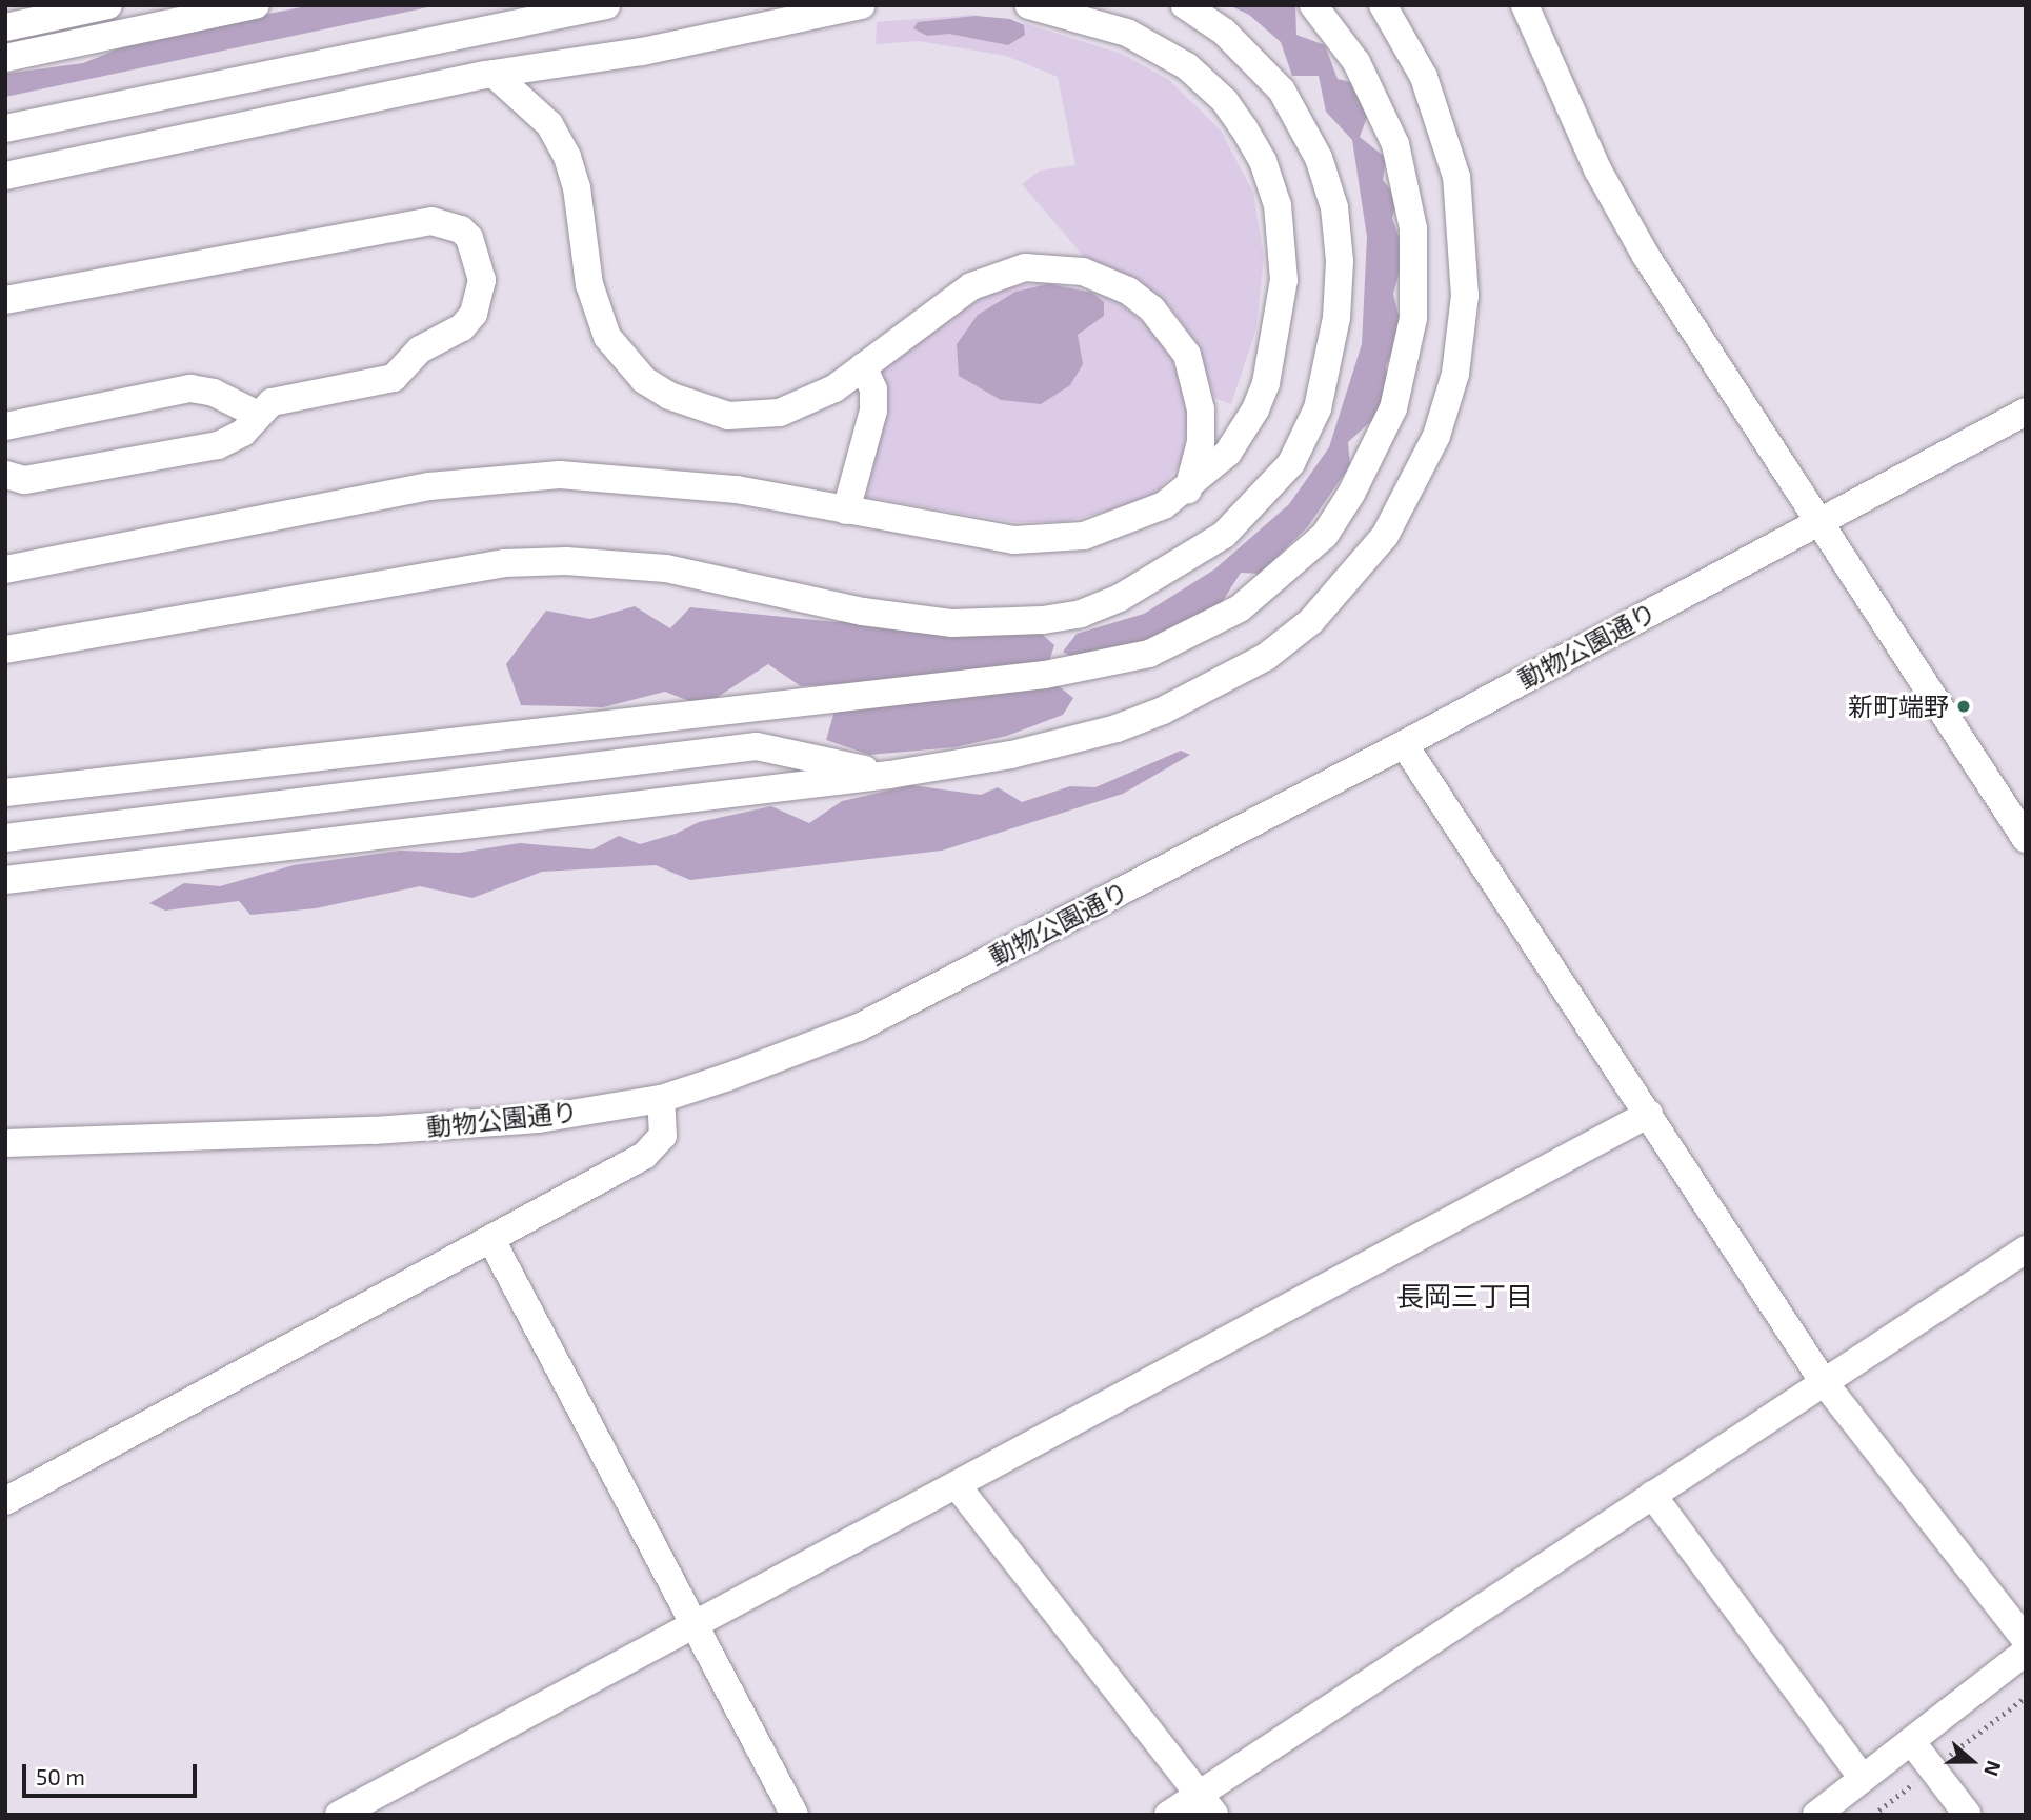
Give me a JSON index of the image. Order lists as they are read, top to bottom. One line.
{"streets":{"street":["動物公園通り"]},"districts":["長岡三丁目"],"places":["新町端野"],"scale_bar":"50 m","north":"right"}
